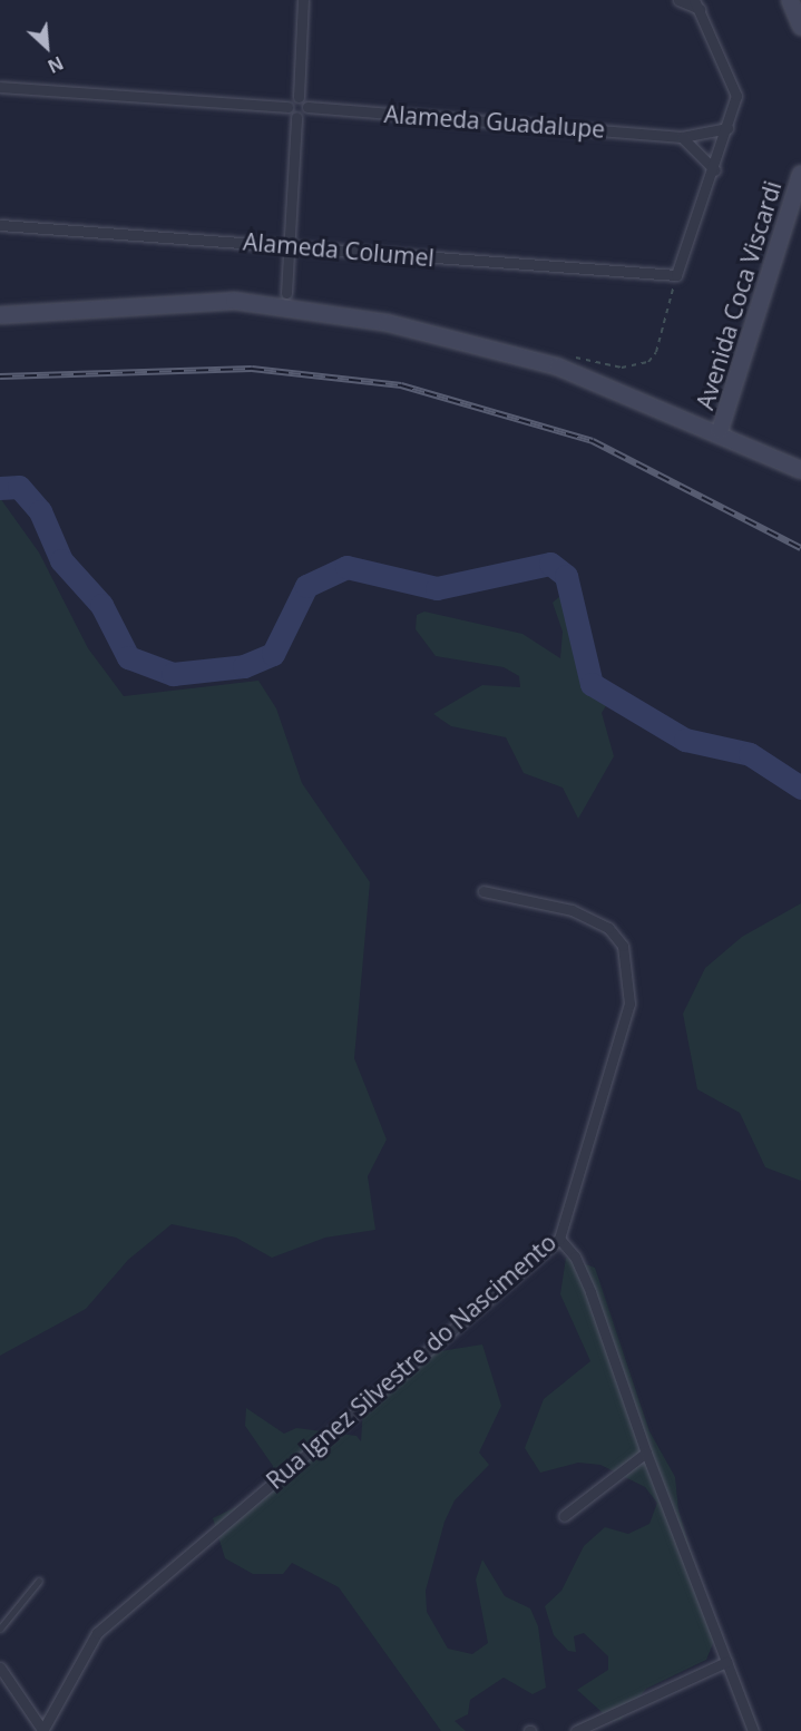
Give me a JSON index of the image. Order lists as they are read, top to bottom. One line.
{"streets":{"main road":["Avenida Coca Viscardi"],"street":["Alameda Guadalupe","Alameda Columel","Rua Ignez Silvestre do Nascimento"]},"north":"bottom right"}
